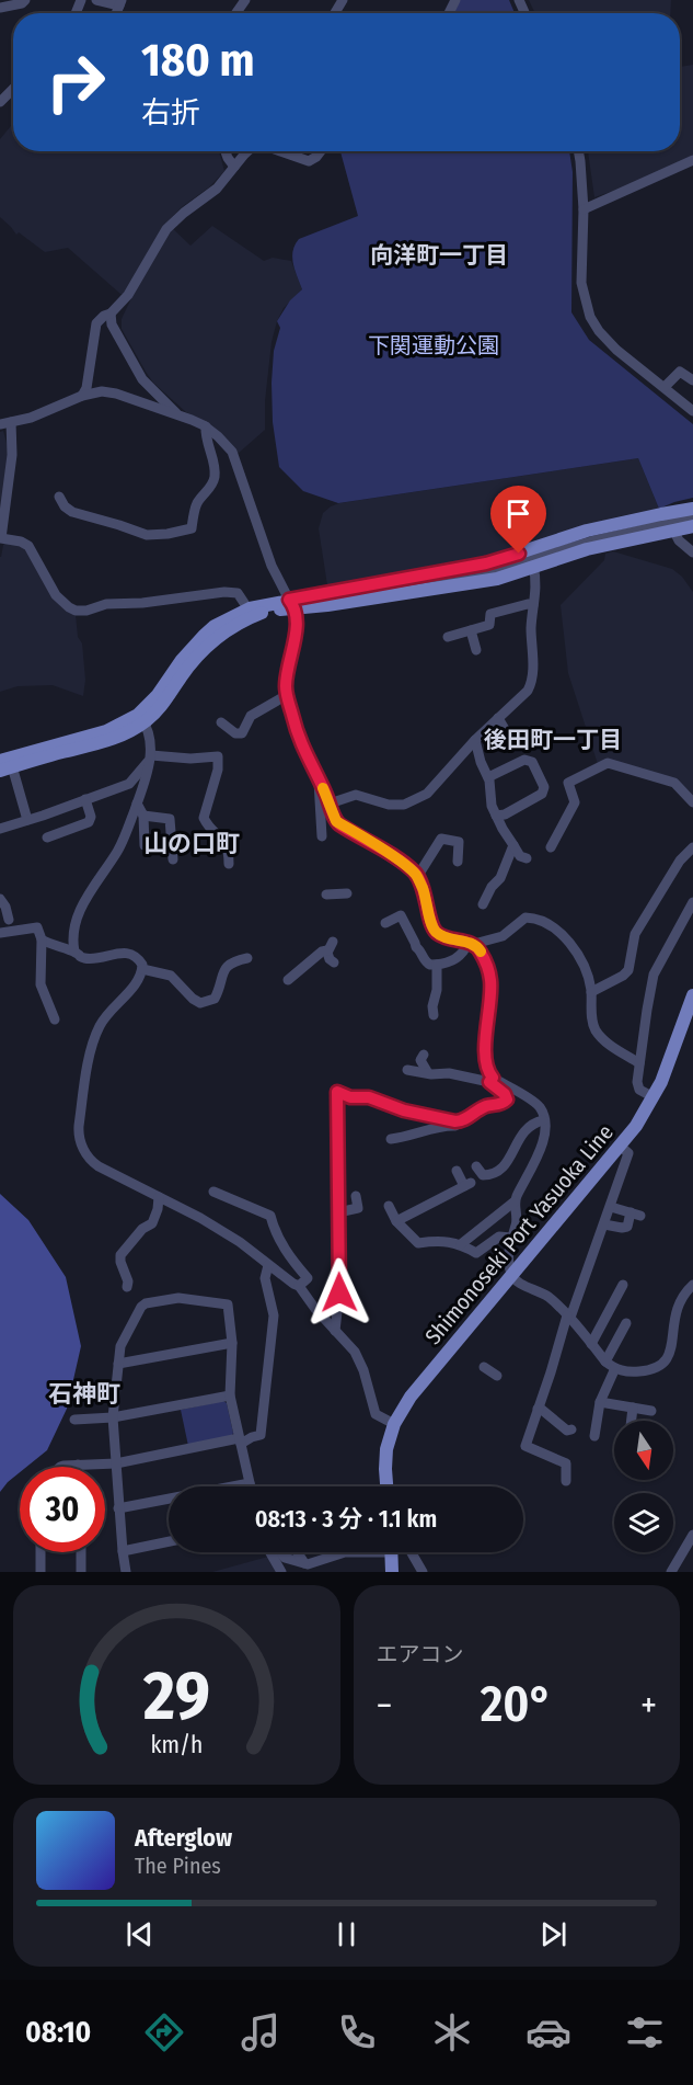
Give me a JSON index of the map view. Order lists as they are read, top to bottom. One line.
{"streets":{"main road":["Shimonoseki Port Yasuoka Line"]},"districts":["向洋町一丁目","後田町一丁目","山の口町","石神町"],"parks":["下関運動公園"],"north":"bottom","page":{"turn":["180 m","右折"],"limit":"30","trip":"08:13 · 3 分 · 1.1 km","tile":"エアコン","heat":["−","20°","+"],"song":["Afterglow","The Pines"],"tabs":"08:10","gauge":["29","km/h"]}}
